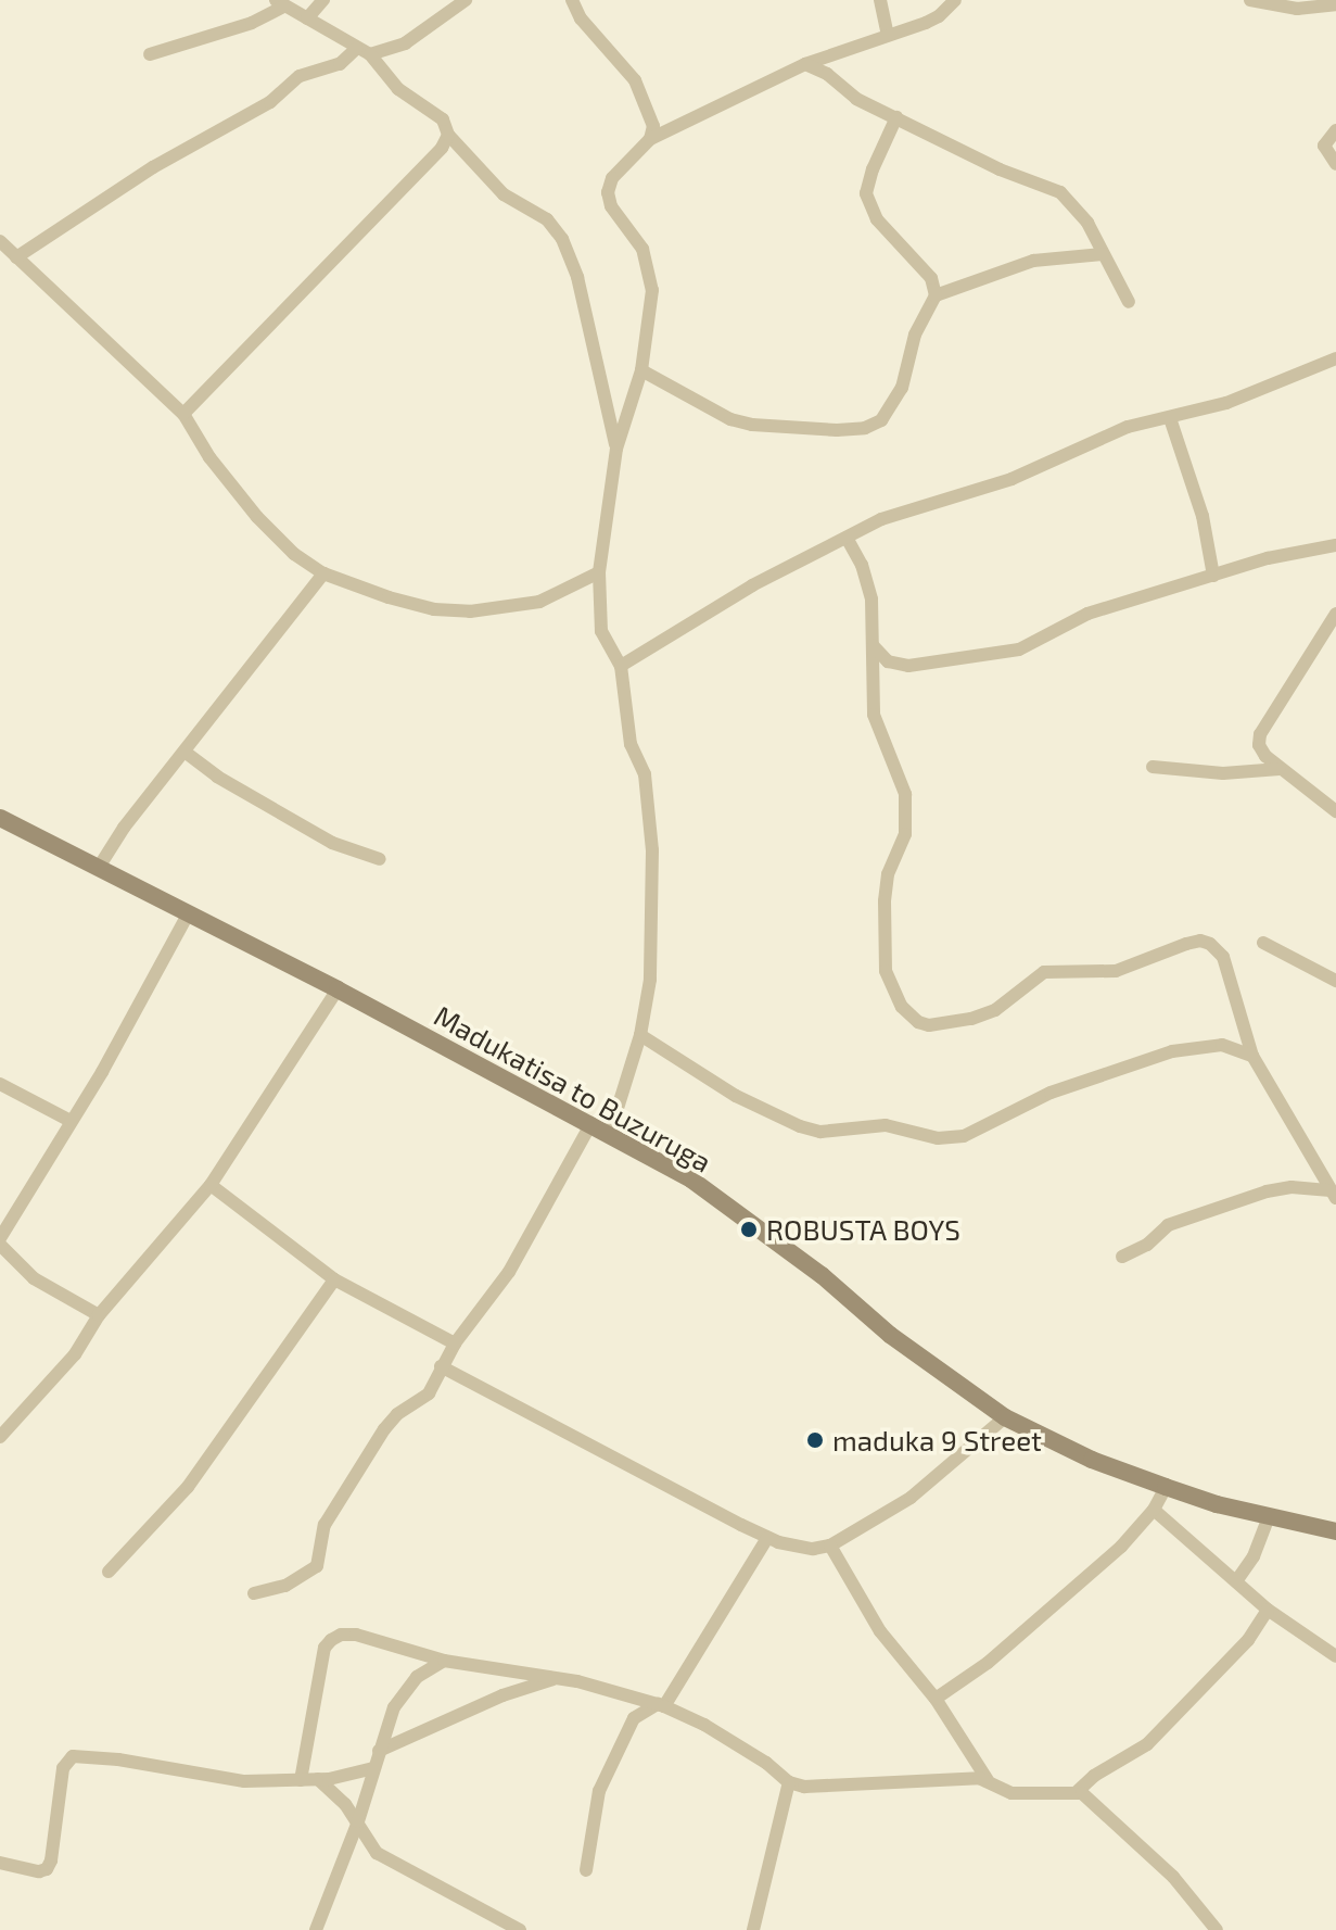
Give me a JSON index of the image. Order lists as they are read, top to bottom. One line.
{"streets":{"main road":["Madukatisa to Buzuruga"]},"places":["ROBUSTA BOYS","maduka 9 Street"]}
